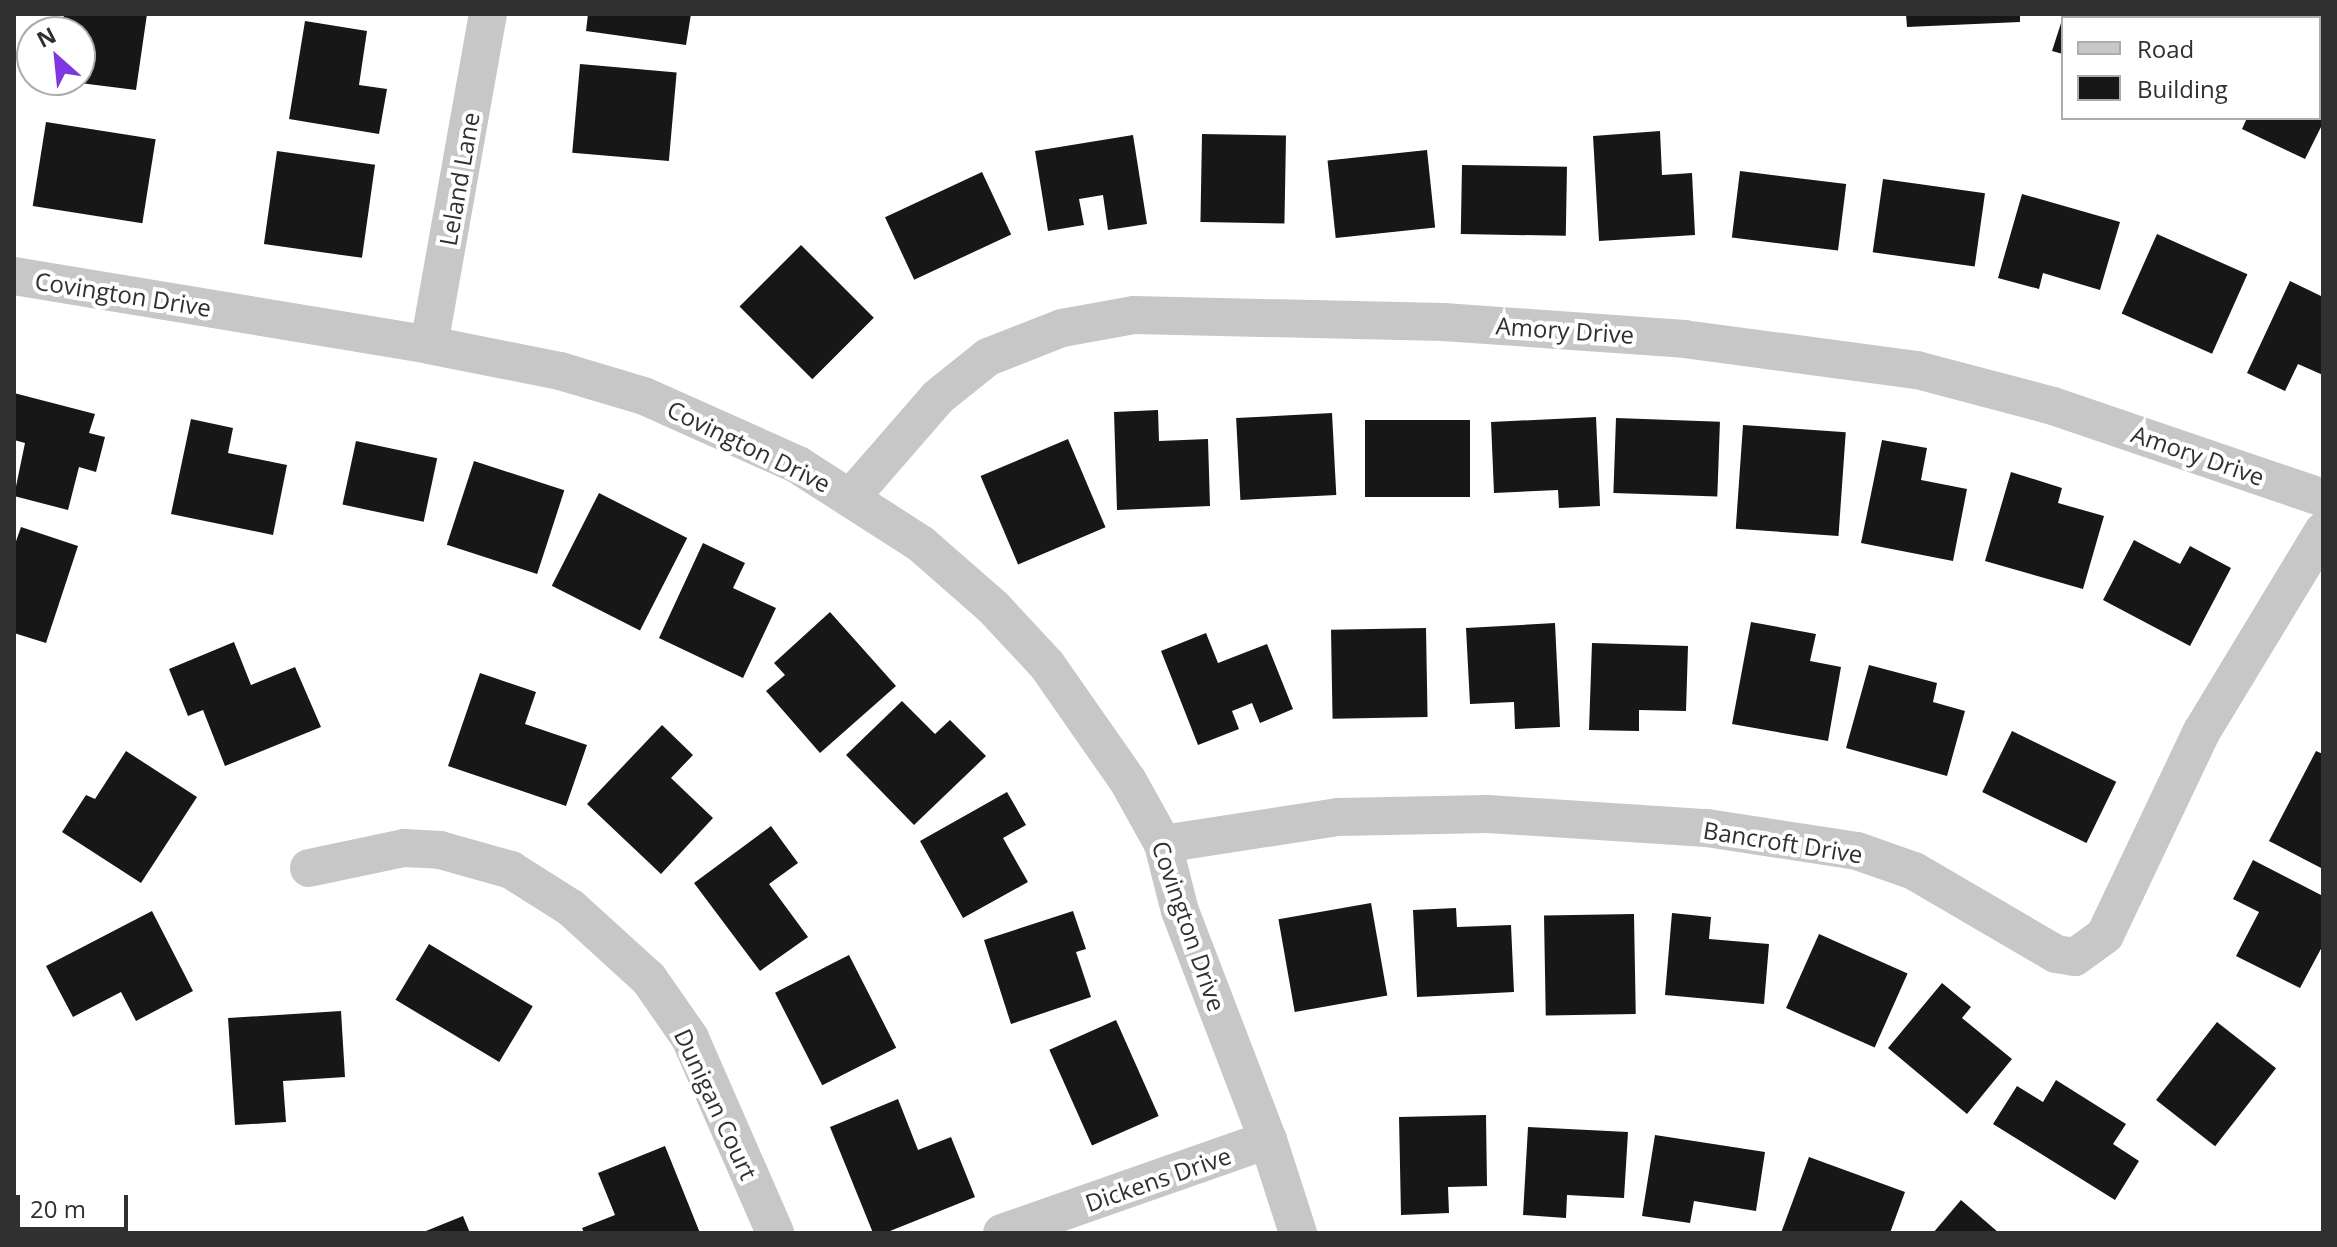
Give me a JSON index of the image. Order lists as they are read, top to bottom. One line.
{"streets":{"street":["Leland Lane","Covington Drive","Amory Drive","Bancroft Drive","Dunigan Court","Dickens Drive"]},"crossings":[["Leland Lane","Covington Drive"],["Covington Drive","Amory Drive"],["Covington Drive","Bancroft Drive"],["Covington Drive","Dickens Drive"]],"legend":["Road","Building"],"scale_bar":"20 m","north":"top left"}
